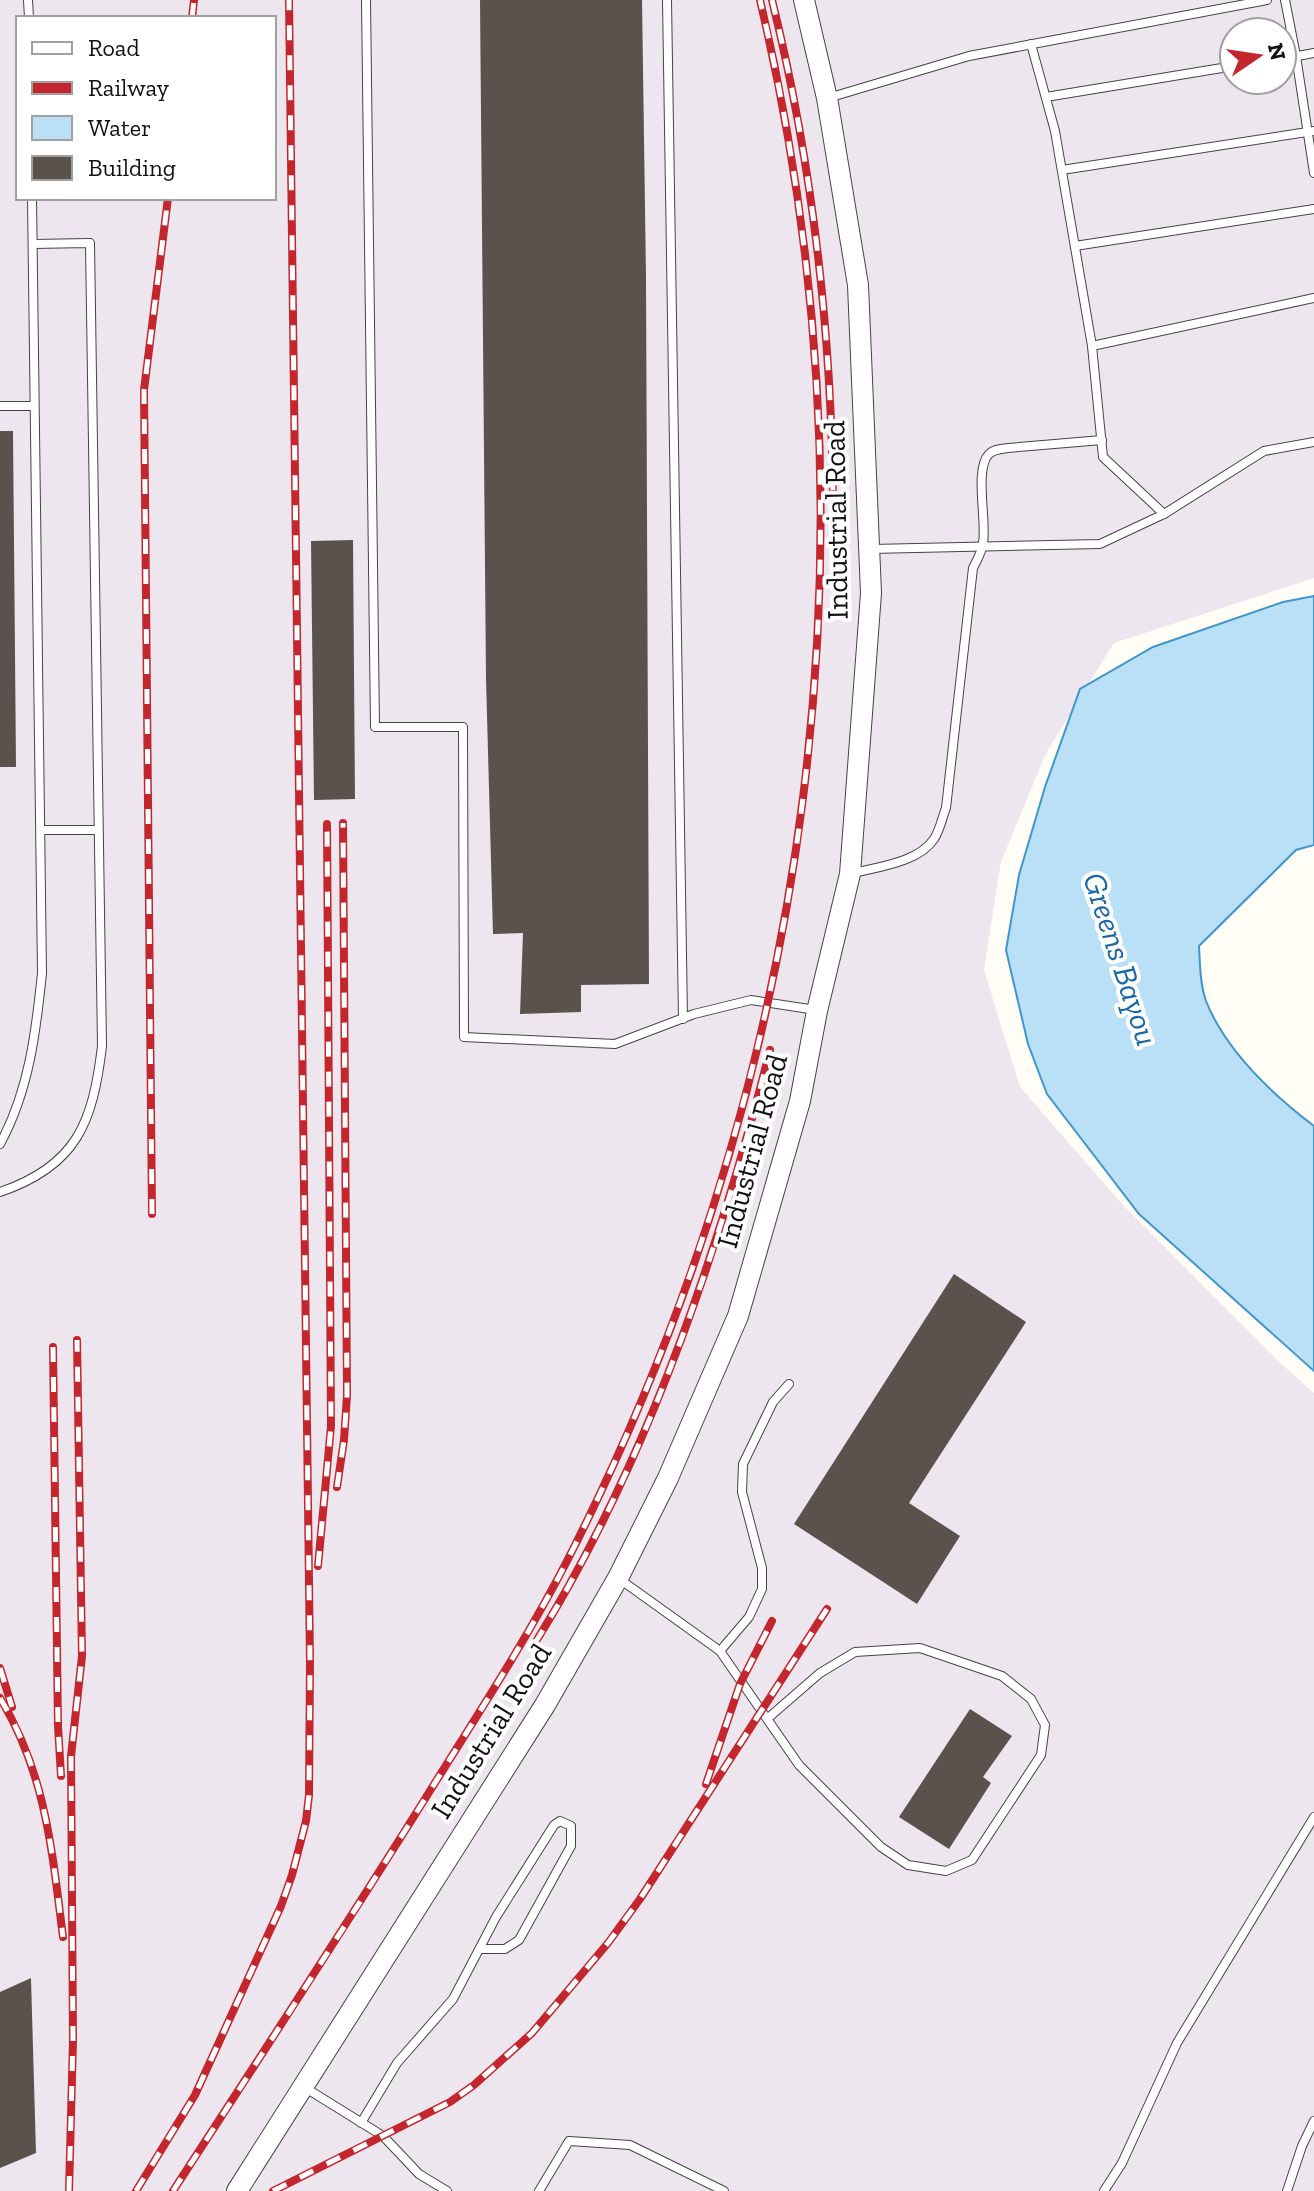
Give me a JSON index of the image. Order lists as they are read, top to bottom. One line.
{"streets":{"street":["Industrial Road"]},"water":["Greens Bayou"],"legend":["Road","Railway","Water","Building"],"north":"right"}
